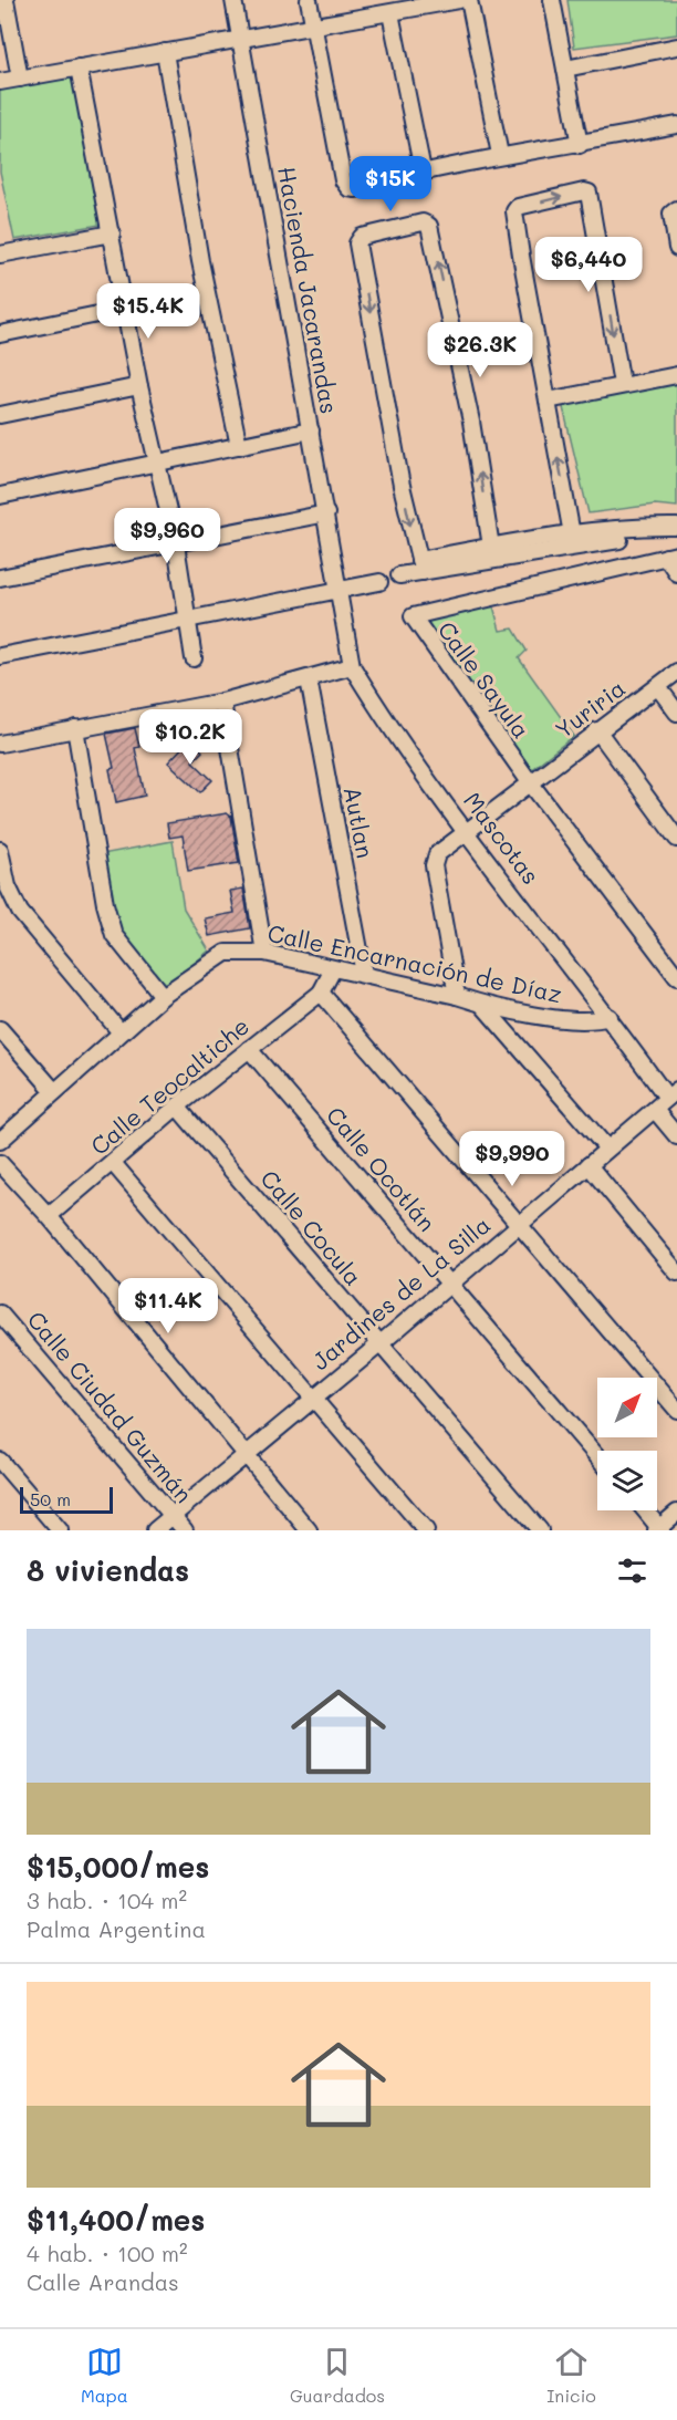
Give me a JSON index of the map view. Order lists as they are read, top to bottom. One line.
{"streets":{"street":["Hacienda Jacarandas","Calle Sayula","Yuriria","Autlan","Mascotas","Calle Encarnación de Díaz","Calle Teocaltiche","Calle Ocotlán","Calle Cocula","Jardines de La Silla","Calle Ciudad Guzmán"]},"crossings":[["Hacienda Jacarandas","Mascotas"],["Calle Sayula","Yuriria"],["Yuriria","Mascotas"],["Yuriria","Calle Encarnación de Díaz"],["Autlan","Calle Encarnación de Díaz"],["Mascotas","Calle Encarnación de Díaz"],["Mascotas","Jardines de La Silla"],["Calle Teocaltiche","Calle Ocotlán"],["Calle Teocaltiche","Calle Cocula"],["Calle Ocotlán","Jardines de La Silla"],["Calle Cocula","Jardines de La Silla"],["Jardines de La Silla","Calle Ciudad Guzmán"]],"scale_bar":"50 m","north":"top right","page":{"price":["$15K","$6,440","$15.4K","$26.3K","$9,960","$10.2K","$9,990","$11.4K"],"scale":"50 m","heading":"8 viviendas","list":[{"name":"$15,000/mes","note":"3 hab. · 104 m² · Palma Argentina"},{"name":"$11,400/mes","note":"4 hab. · 100 m² · Calle Arandas"}],"tabs":["Mapa","Guardados","Inicio"]}}
